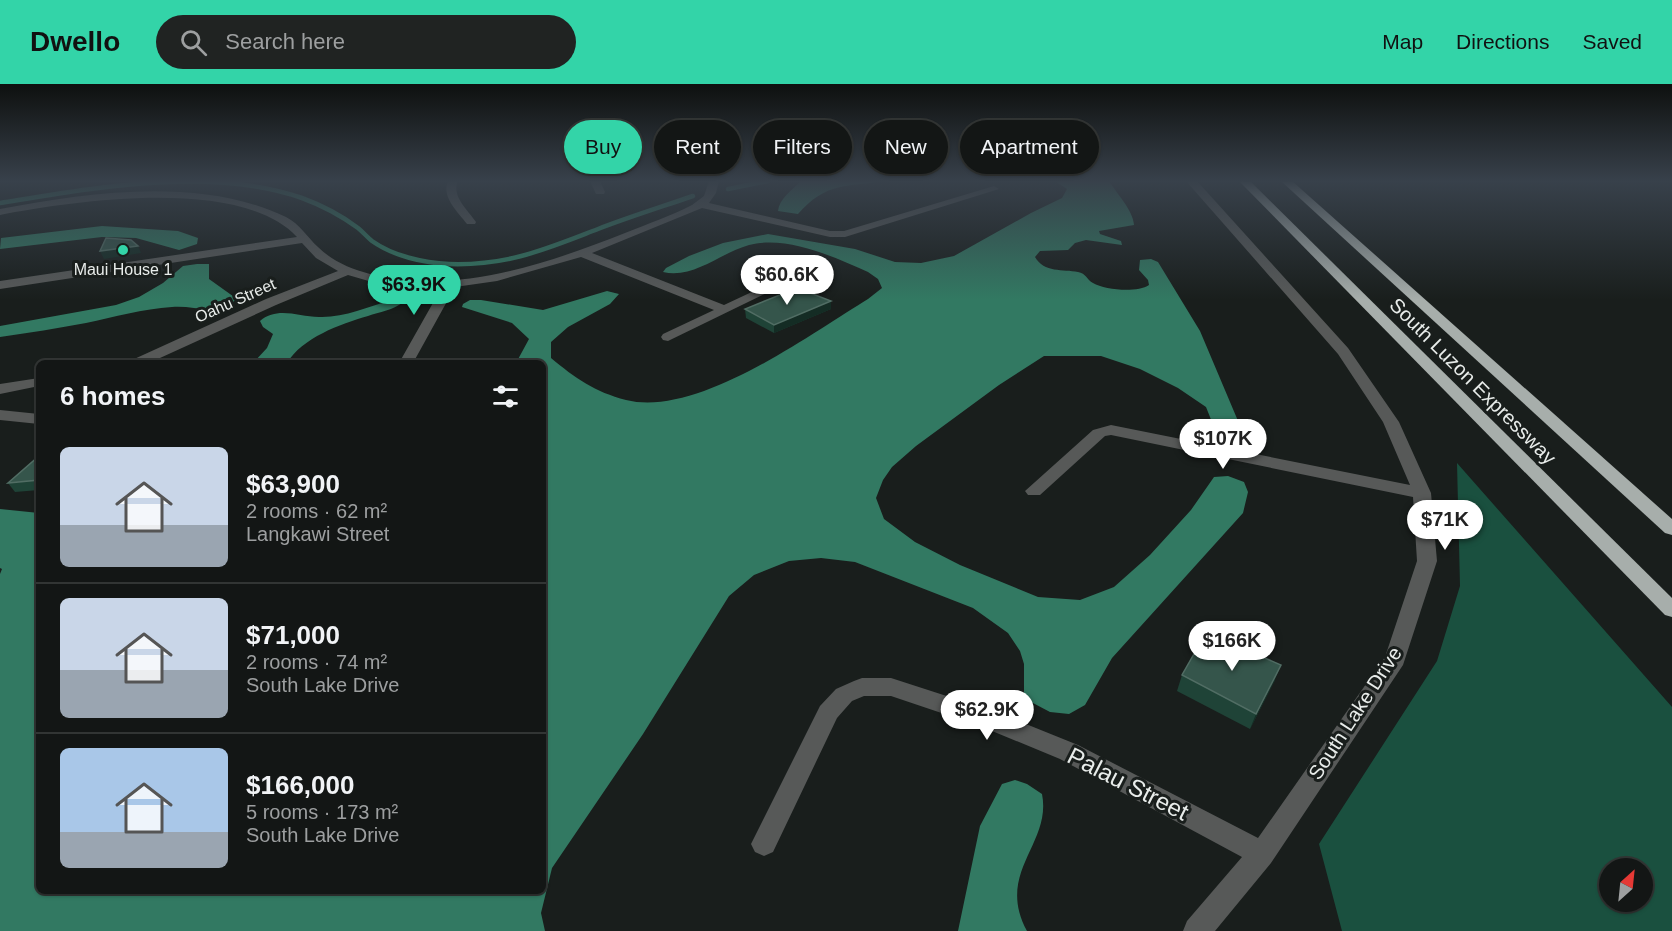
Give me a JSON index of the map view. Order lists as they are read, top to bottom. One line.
{"streets":{"highway":["South Luzon Expressway"],"street":["Oahu Street","South Lake Drive","Palau Street"]},"crossings":[["South Lake Drive","Palau Street"]],"places":["Maui House 1"],"north":"top right","page":{"header":"Dwello","search":"Search here","nav":["Map","Directions","Saved"],"chip":["Buy","Rent","Filters","New","Apartment"],"price":["$60.6K","$63.9K","$107K","$71K","$166K","$62.9K"],"heading":"6 homes","list":[{"name":"$63,900","note":"2 rooms · 62 m² · Langkawi Street"},{"name":"$71,000","note":"2 rooms · 74 m² · South Lake Drive"},{"name":"$166,000","note":"5 rooms · 173 m² · South Lake Drive"}]}}
